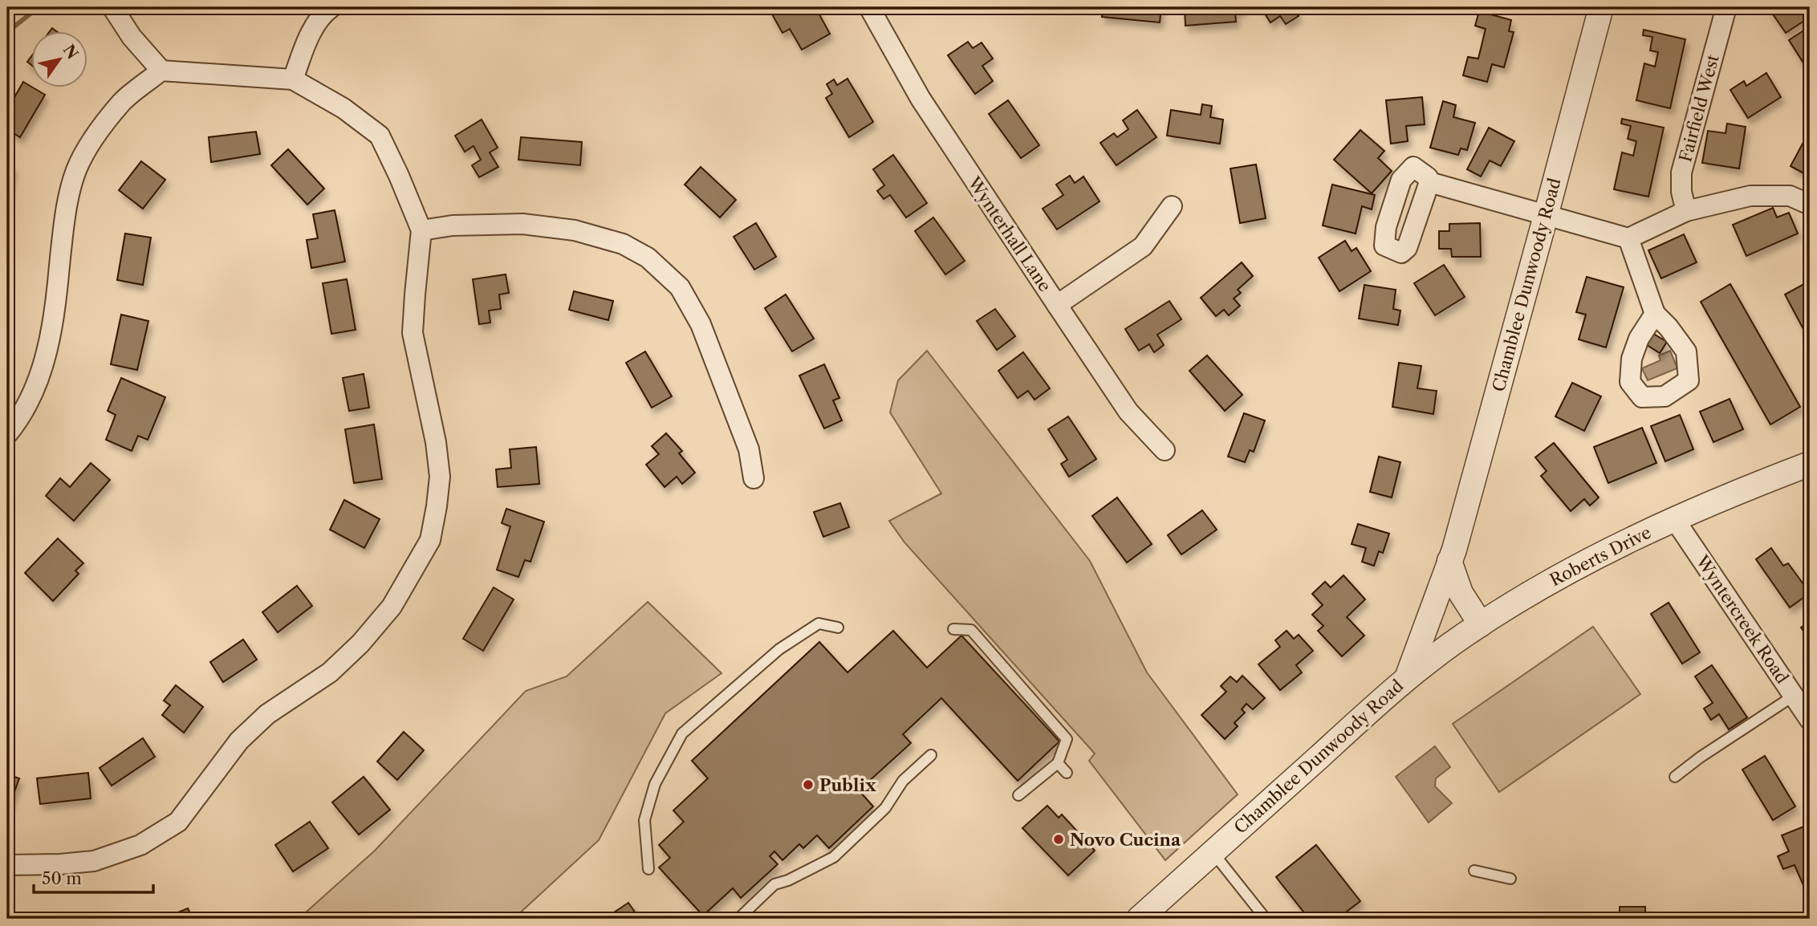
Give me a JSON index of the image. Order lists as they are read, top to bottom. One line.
{"streets":{"street":["Fairfield West","Wynterhall Lane","Chamblee Dunwoody Road","Roberts Drive","Wyntercreek Road"]},"crossings":[["Chamblee Dunwoody Road","Roberts Drive"],["Roberts Drive","Wyntercreek Road"]],"places":["Publix","Novo Cucina"],"scale_bar":"50 m","north":"top right"}
